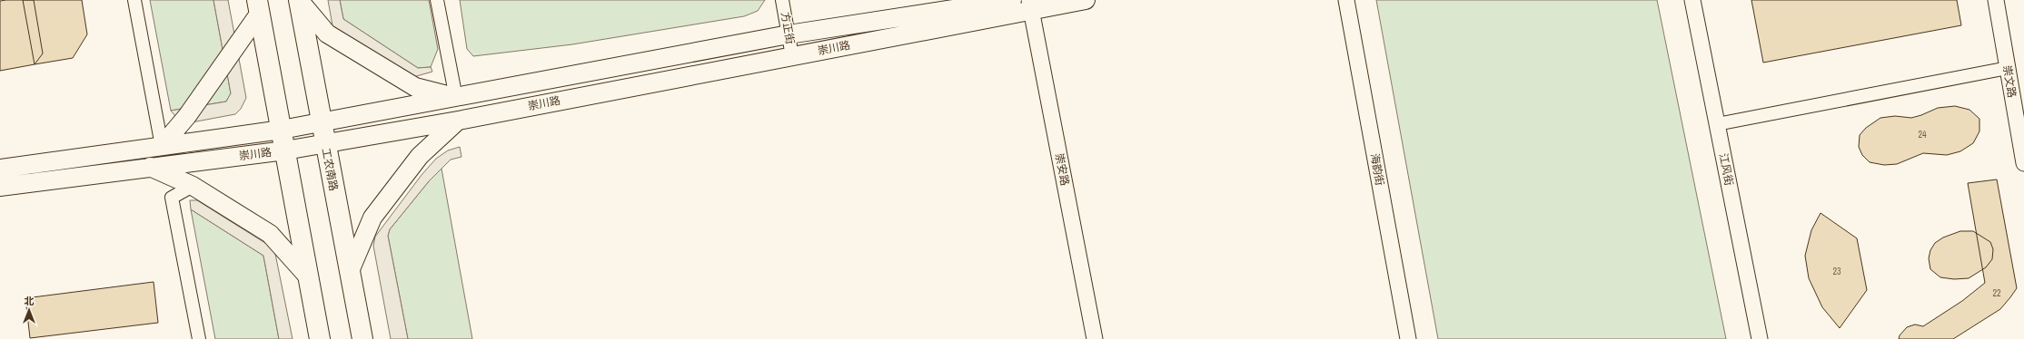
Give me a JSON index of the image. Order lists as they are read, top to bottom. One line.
{"streets":{"main road":["崇川路","工农南路"],"street":["方正街","崇文路","崇安路","海韵街","江风街"]},"crossings":[["方正街","崇川路"],["崇川路","工农南路"],["崇川路","崇安路"]],"house_numbers":["24","23","22"],"north":"top"}
